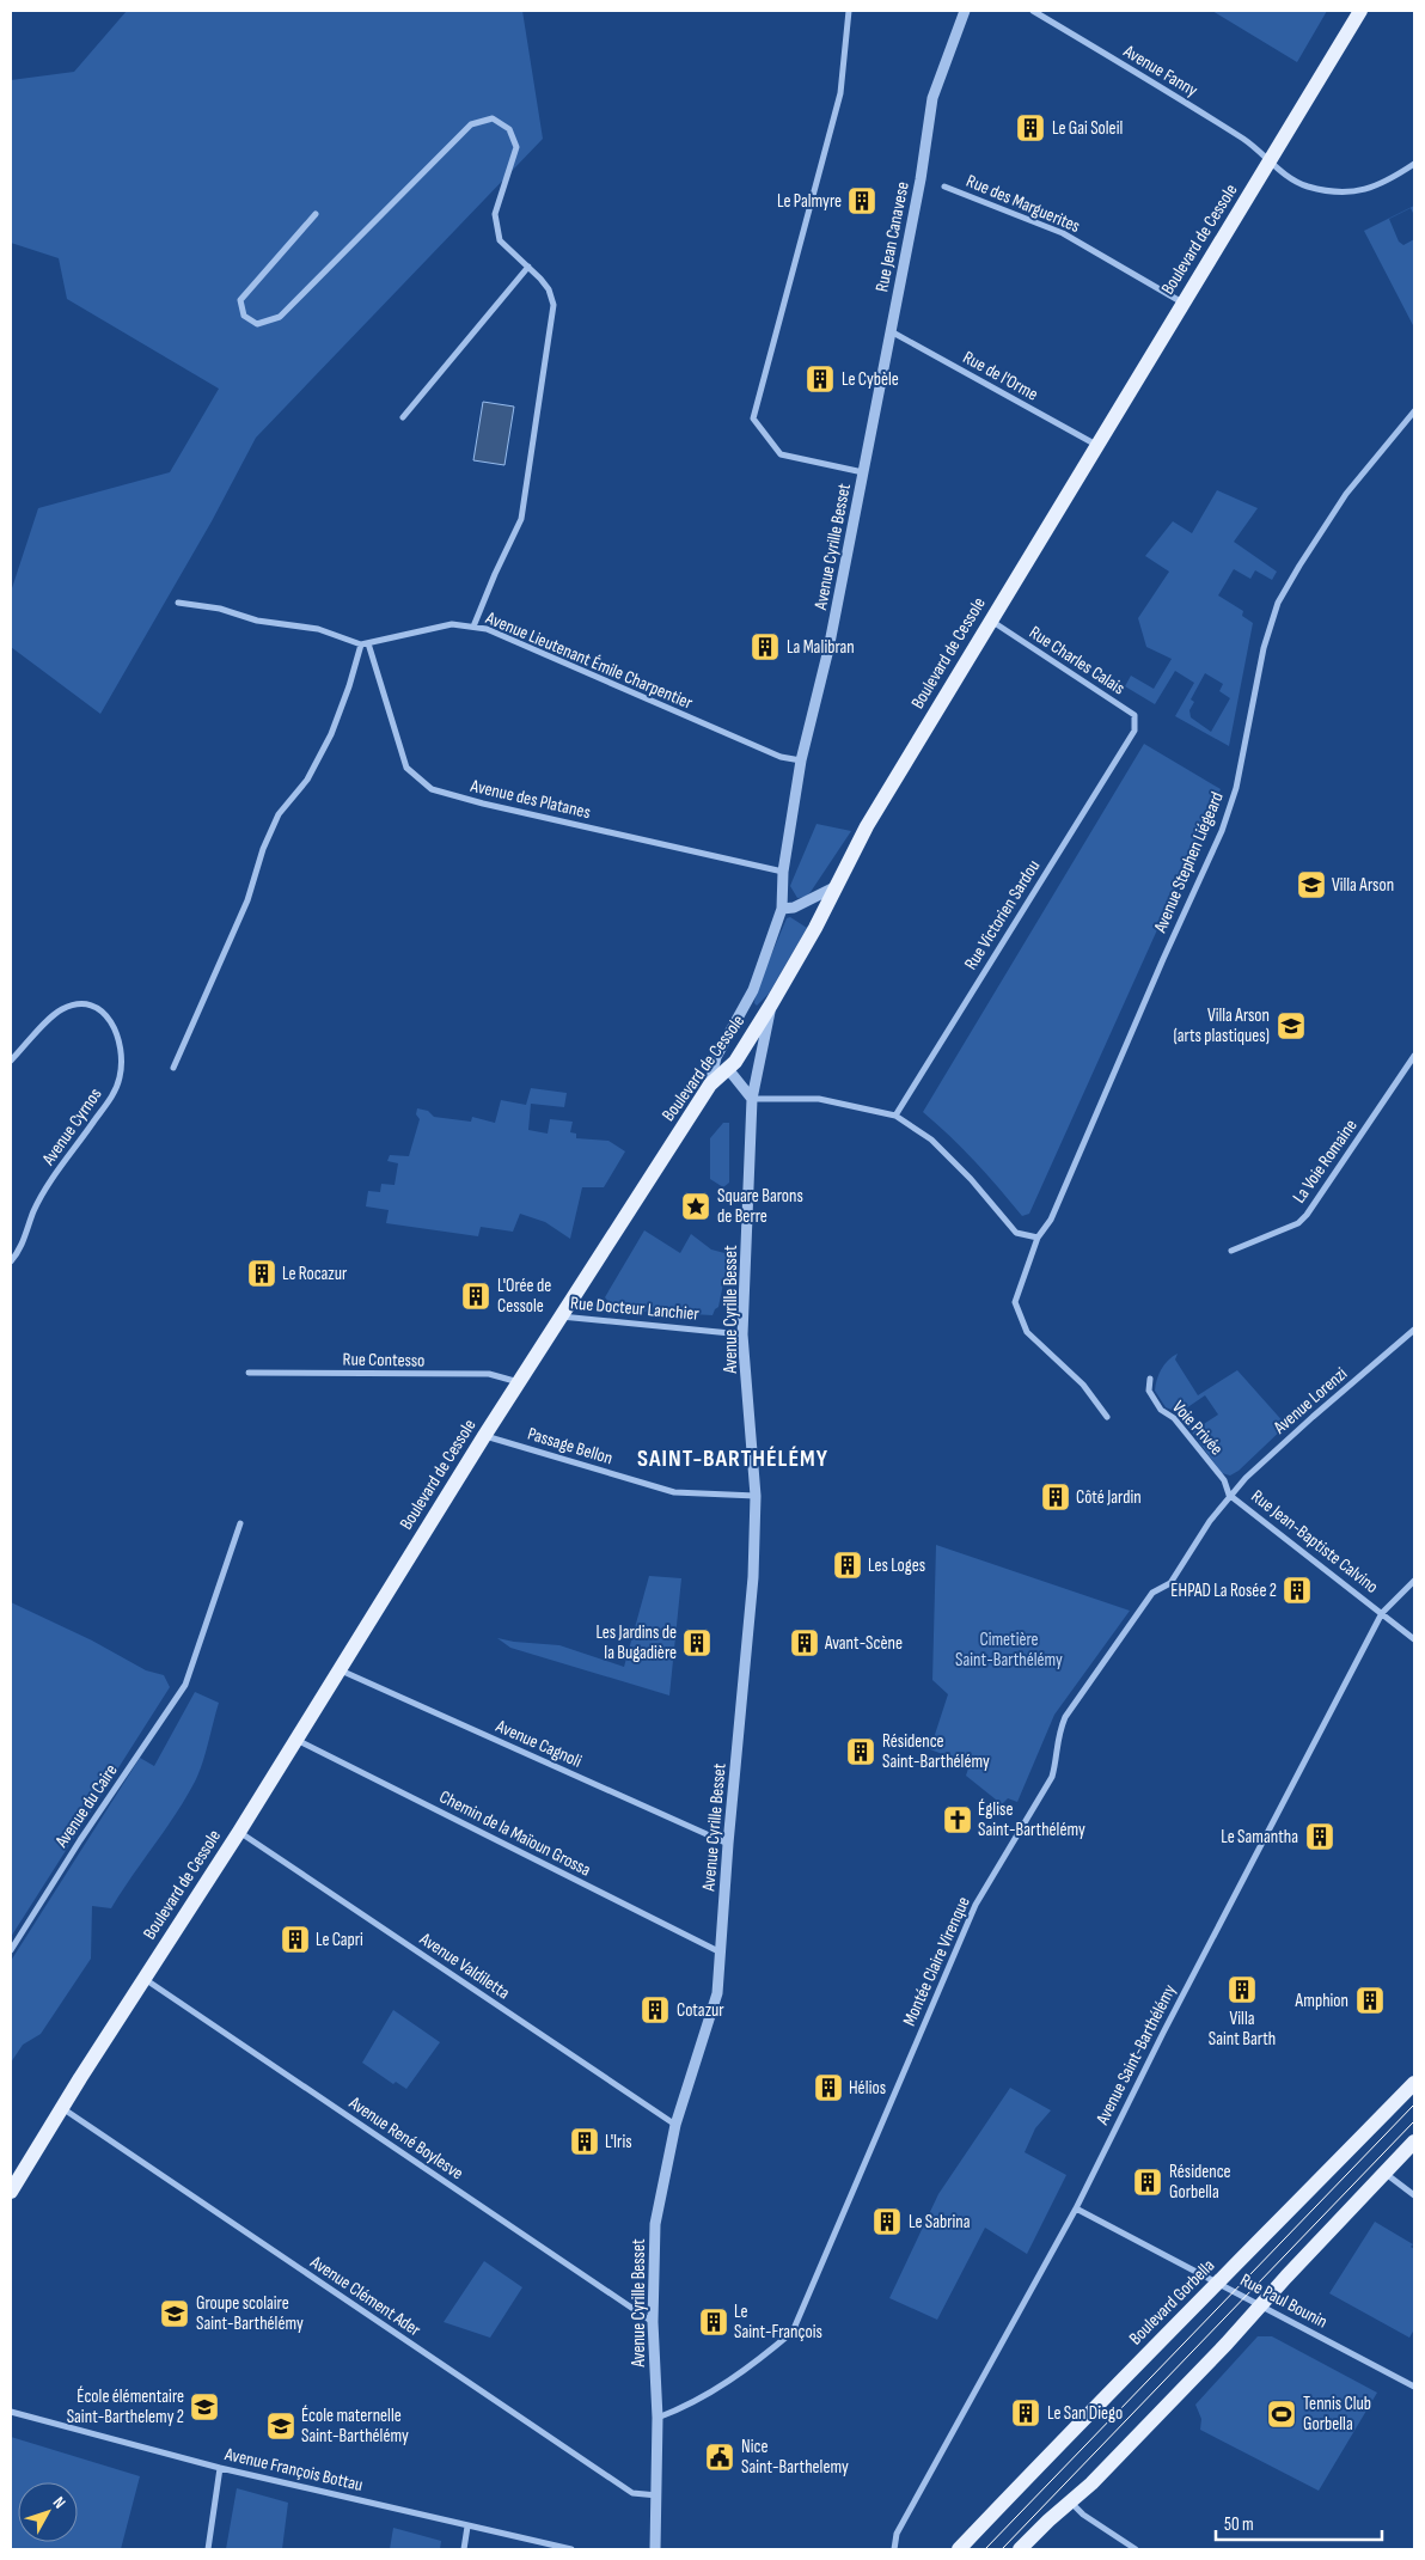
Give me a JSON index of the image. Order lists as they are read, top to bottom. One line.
{"streets":{"main road":["Boulevard de Cessole","Boulevard Gorbella"],"street":["Avenue Fanny","Rue des Marguerites","Rue Jean Canavese","Rue de l'Orme","Avenue Cyrille Besset","Avenue Lieutenant Émile Charpentier","Rue Charles Calais","Avenue des Platanes","Avenue Stephen Liégeard","Rue Victorien Sardou","Avenue Cyrnos","La Voie Romaine","Rue Docteur Lanchier","Rue Contesso","Avenue Lorenzi","Voie Privée","Passage Bellon","Rue Jean-Baptiste Calvino","Avenue Cagnoli","Avenue du Caire","Chemin de la Maïoun Grossa","Montée Claire Virenque","Avenue Valdiletta","Avenue Saint-Barthélémy","Avenue René Boylesve","Avenue Clément Ader","Rue Paul Bounin","Avenue François Bottau"]},"crossings":[["Avenue Fanny","Boulevard de Cessole"],["Rue des Marguerites","Boulevard de Cessole"],["Rue Jean Canavese","Rue de l'Orme"],["Rue Jean Canavese","Avenue Cyrille Besset"],["Boulevard de Cessole","Rue de l'Orme"],["Boulevard de Cessole","Avenue Cyrille Besset"],["Boulevard de Cessole","Rue Charles Calais"],["Boulevard de Cessole","Rue Docteur Lanchier"],["Boulevard de Cessole","Rue Contesso"],["Boulevard de Cessole","Passage Bellon"],["Boulevard de Cessole","Avenue Cagnoli"],["Boulevard de Cessole","Chemin de la Maïoun Grossa"],["Boulevard de Cessole","Avenue Valdiletta"],["Boulevard de Cessole","Avenue René Boylesve"],["Boulevard de Cessole","Avenue Clément Ader"],["Avenue Cyrille Besset","Avenue Lieutenant Émile Charpentier"],["Avenue Cyrille Besset","Avenue des Platanes"],["Avenue Cyrille Besset","Rue Docteur Lanchier"],["Avenue Cyrille Besset","Passage Bellon"],["Avenue Cyrille Besset","Avenue Cagnoli"],["Avenue Cyrille Besset","Chemin de la Maïoun Grossa"],["Avenue Cyrille Besset","Montée Claire Virenque"],["Avenue Cyrille Besset","Avenue Valdiletta"],["Avenue Cyrille Besset","Avenue René Boylesve"],["Avenue Cyrille Besset","Avenue Clément Ader"],["Avenue Lieutenant Émile Charpentier","Avenue des Platanes"],["Rue Charles Calais","Rue Victorien Sardou"],["Avenue Lorenzi","Voie Privée"],["Avenue Lorenzi","Rue Jean-Baptiste Calvino"],["Avenue Lorenzi","Montée Claire Virenque"],["Voie Privée","Rue Jean-Baptiste Calvino"],["Voie Privée","Montée Claire Virenque"],["Rue Jean-Baptiste Calvino","Montée Claire Virenque"],["Rue Jean-Baptiste Calvino","Avenue Saint-Barthélémy"],["Avenue Saint-Barthélémy","Rue Paul Bounin"],["Rue Paul Bounin","Boulevard Gorbella"]],"districts":["SAINT-BARTHÉLÉMY"],"parks":["Cimetière Saint-Barthélémy"],"places":{"building":["Le Gai Soleil","Le Palmyre","Le Cybèle","La Malibran","Le Rocazur","L'Orée de Cessole","Côté Jardin","Les Loges","EHPAD La Rosée 2","Les Jardins de la Bugadière","Avant-Scène","Résidence Saint-Barthélémy","Le Samantha","Le Capri","Villa Saint Barth","Amphion","Cotazur","Hélios","L'Iris","Résidence Gorbella","Le Sabrina","Le Saint-François","Le San Diego"],"school or university":["Villa Arson","Villa Arson (arts plastiques)","Groupe scolaire Saint-Barthélémy","École élémentaire Saint-Barthelemy 2","École maternelle Saint-Barthélémy"],"place":["Square Barons de Berre"],"church":["Église Saint-Barthélémy"],"sports":["Tennis Club Gorbella"],"public building":["Nice Saint-Barthelemy"]},"scale_bar":"50 m","north":"top right"}
